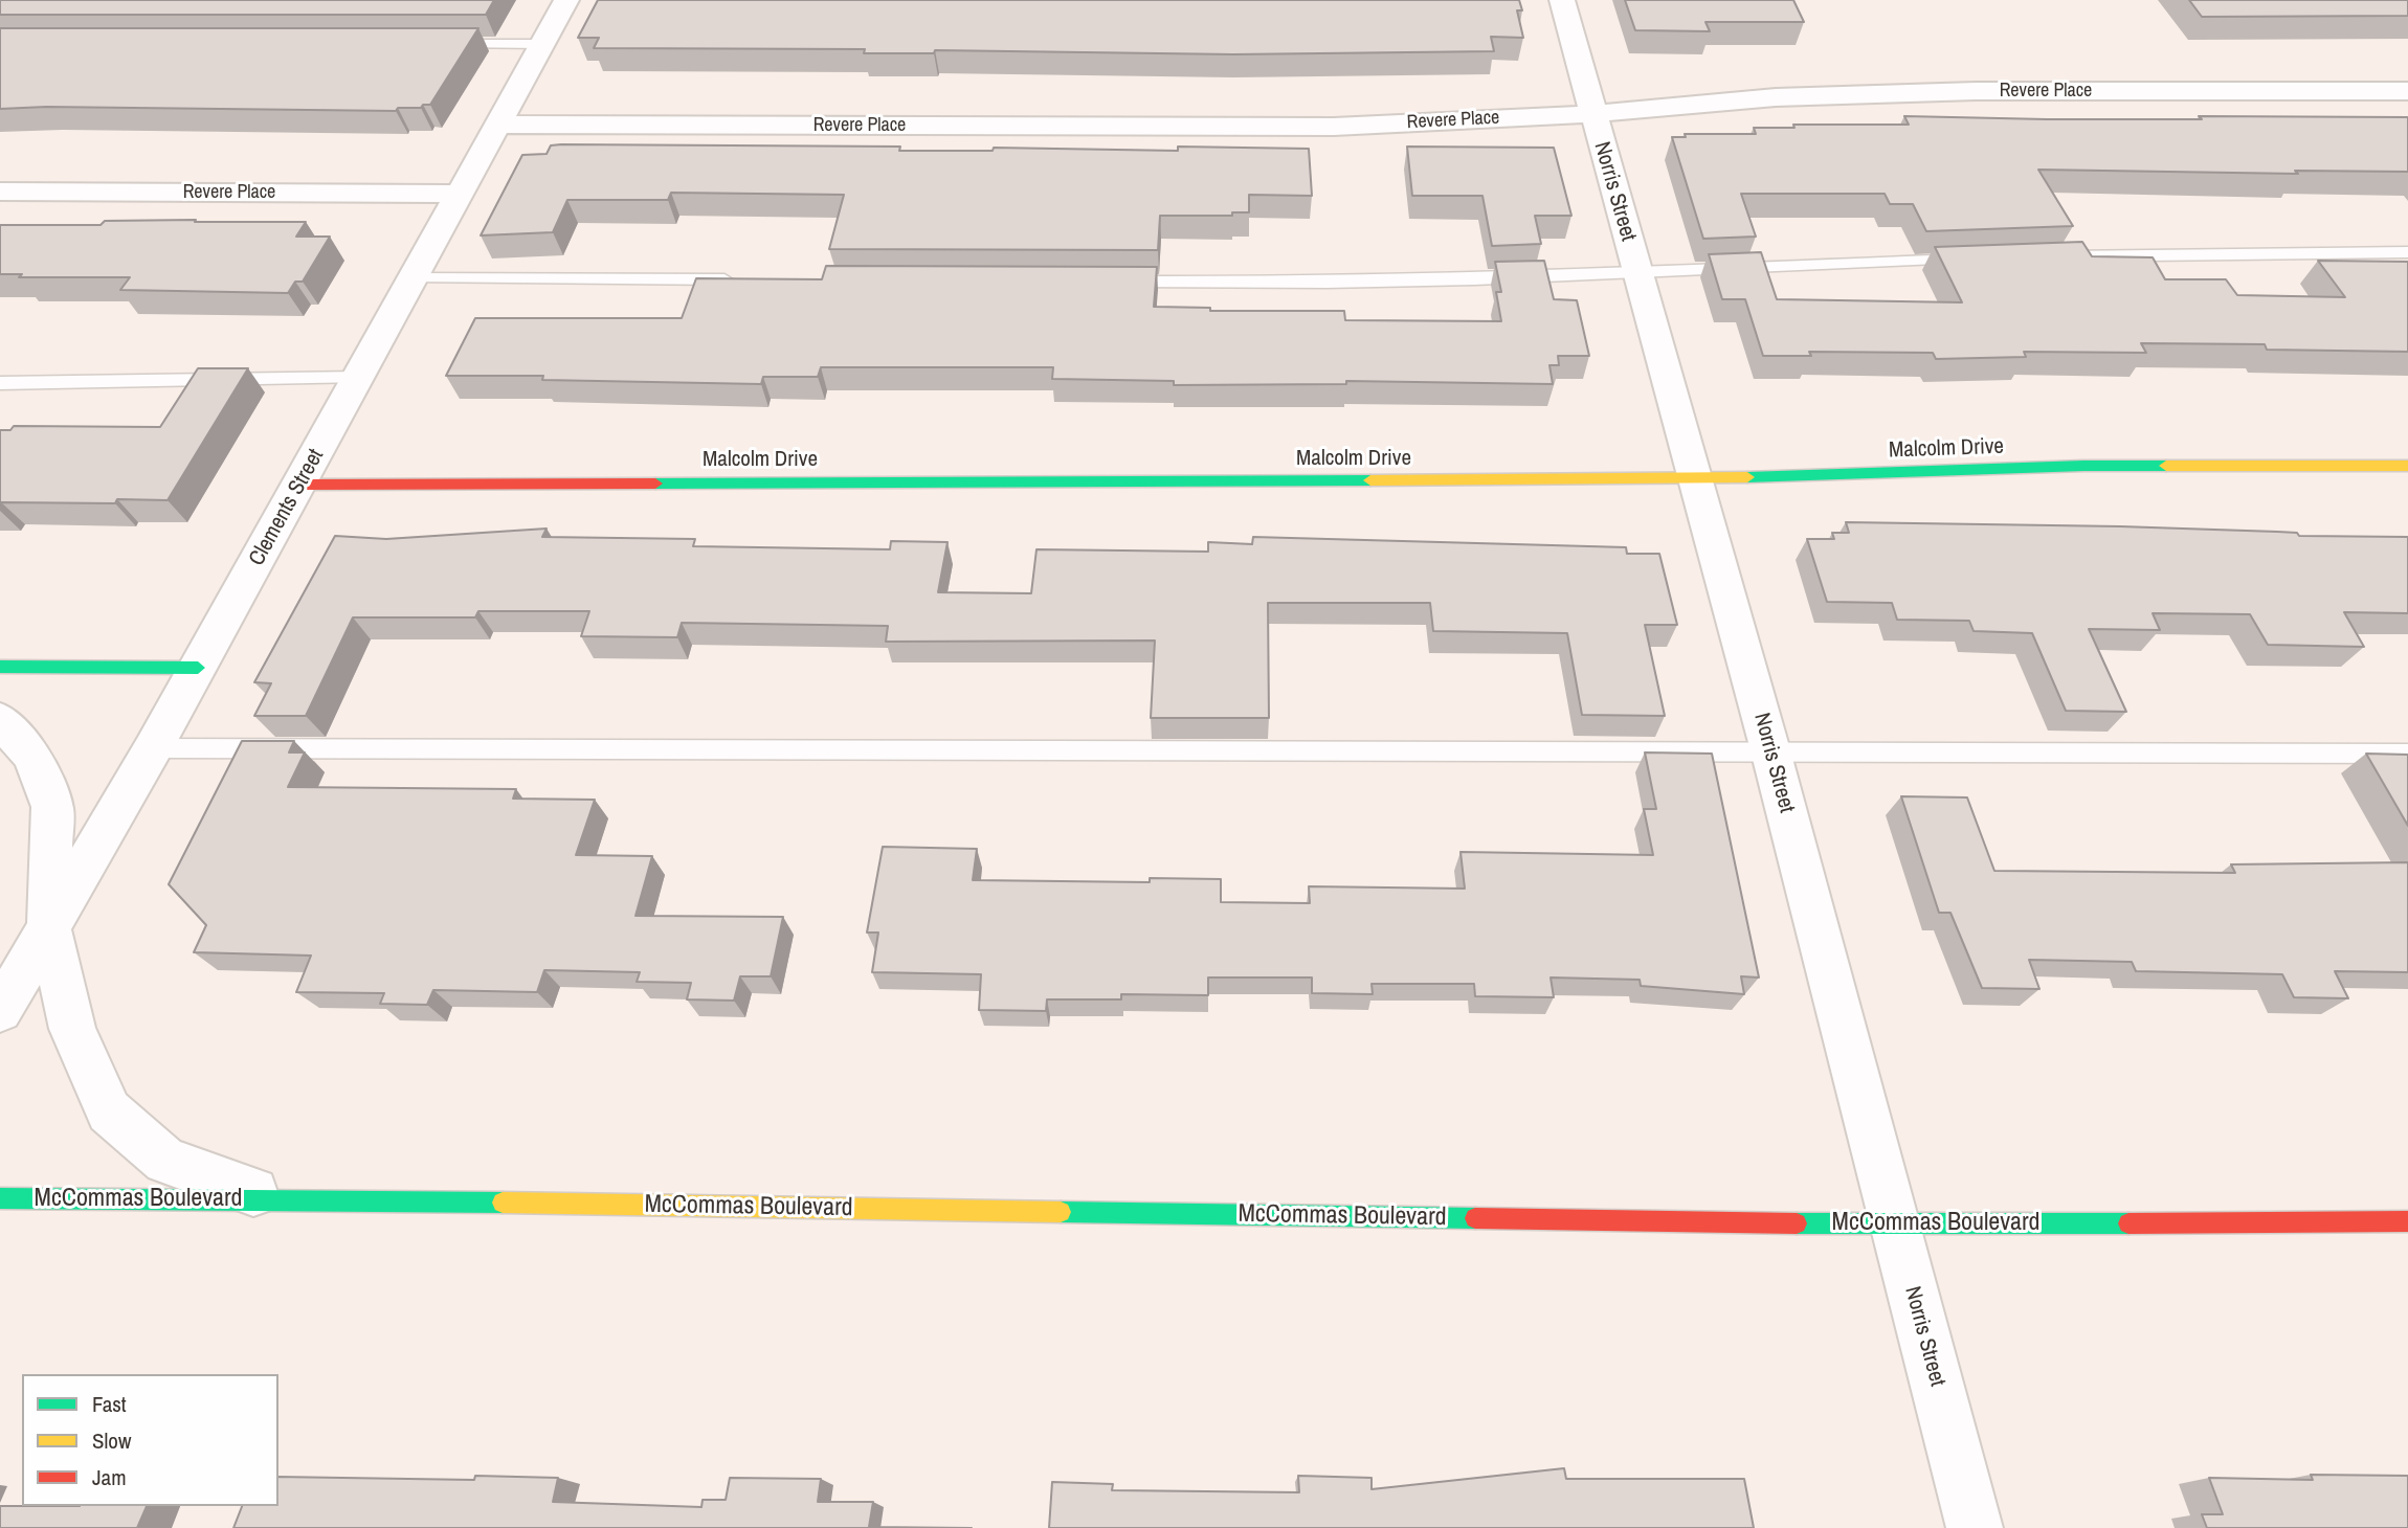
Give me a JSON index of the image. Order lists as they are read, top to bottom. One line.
{"streets":{"street":["Revere Place","Norris Street","Malcolm Drive","Clements Street","McCommas Boulevard"]},"crossings":[["Revere Place","Norris Street"],["Revere Place","Clements Street"],["Norris Street","Malcolm Drive"],["Norris Street","McCommas Boulevard"],["Malcolm Drive","Clements Street"],["Clements Street","McCommas Boulevard"]],"legend":["Fast","Slow","Jam"]}
